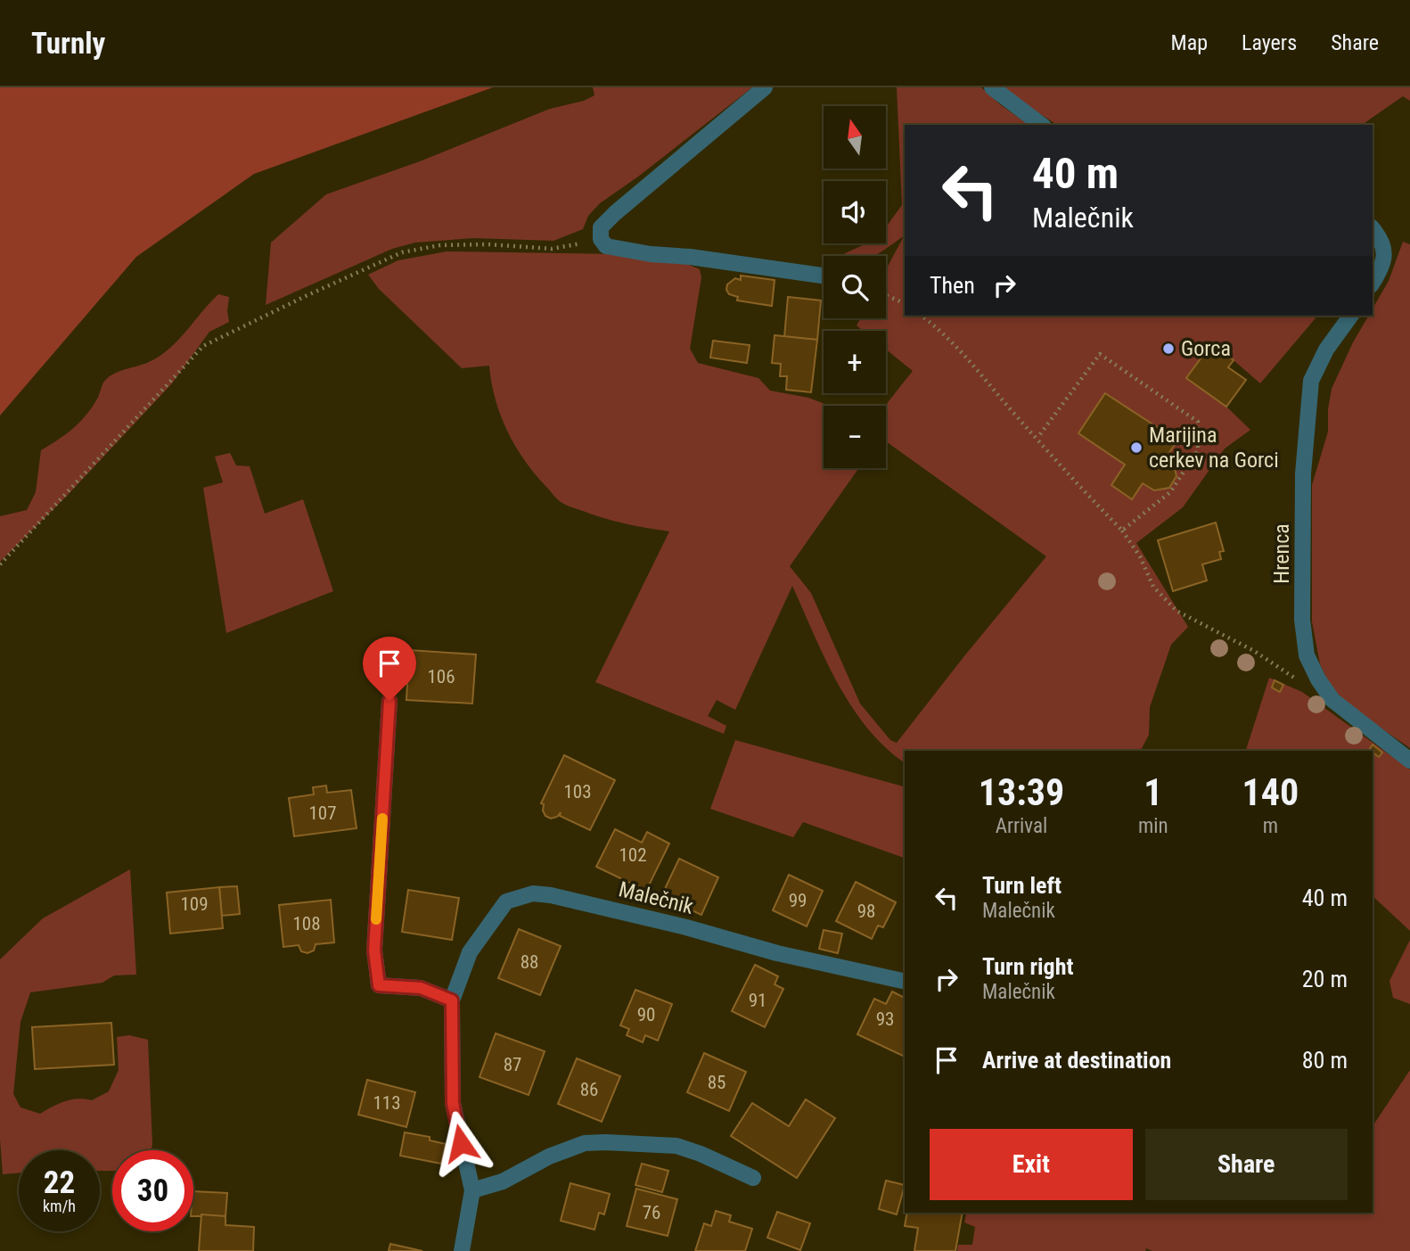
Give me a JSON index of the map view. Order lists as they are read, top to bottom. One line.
{"streets":{"street":["Hrenca","Malečnik"]},"places":["Gorca","Marijina cerkev na Gorci"],"house_numbers":["106","103","107","102","99","109","98","108","88","91","90","93","87","85","86","113","76"],"north":"top","page":{"header":"Turnly","nav":["Map","Layers","Share"],"map_buttons":["+","−"],"turn":["40 m","Malečnik"],"then":"Then","eta":["13:39","Arrival","1","min","140","m"],"list":[{"name":"Turn left","note":"Malečnik","value":"40 m"},{"name":"Turn right","note":"Malečnik","value":"20 m"},{"name":"Arrive at destination","value":"80 m"}],"buttons":["Exit","Share"],"speed":"22 km/h","limit":"30"}}
